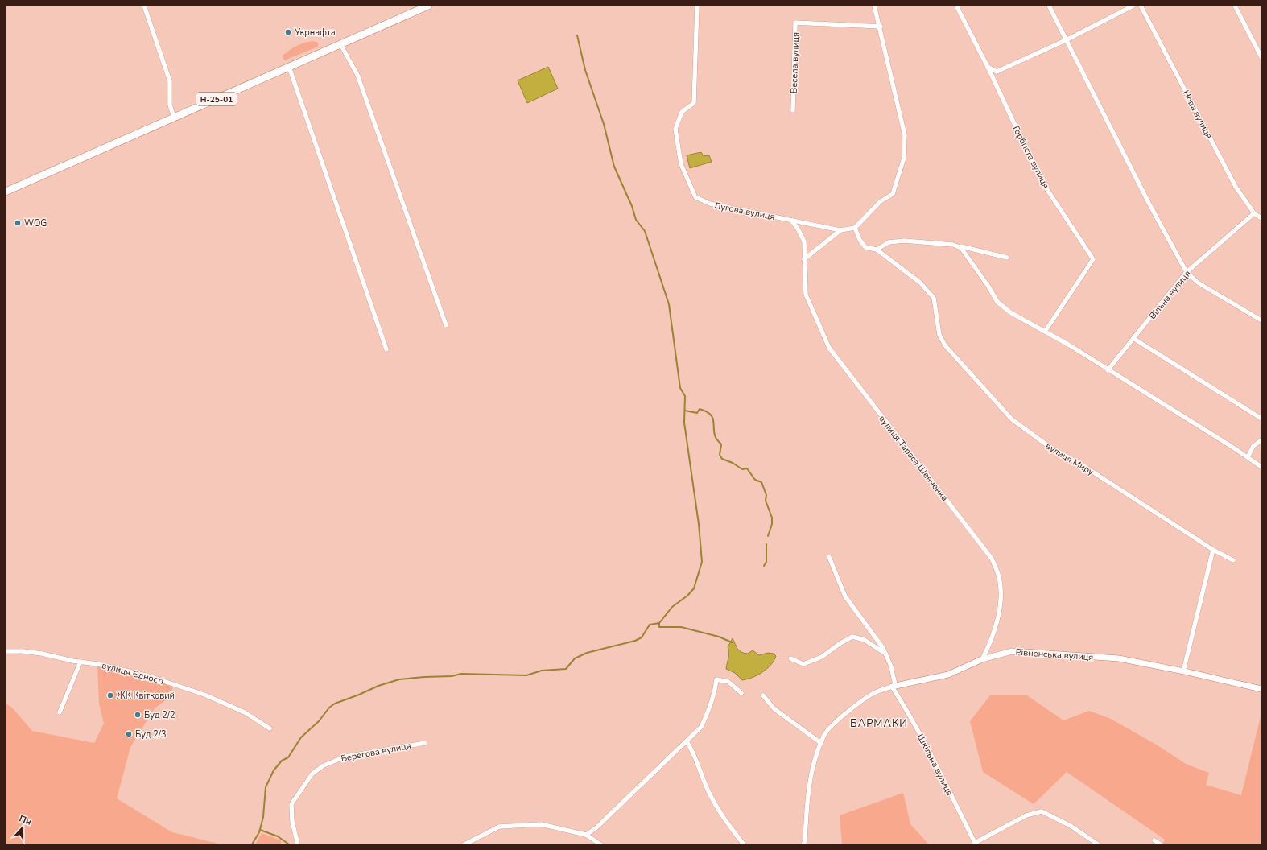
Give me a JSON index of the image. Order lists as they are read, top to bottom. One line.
{"streets":{"main road":["Н-25-01"],"street":["Весела вулиця","Нова вулиця","Горбиста вулиця","Лугова вулиця","Вільна вулиця","вулиця Тараса Шевченка","вулиця Миру","Рівненська вулиця","вулиця Єдності","Берегова вулиця","Шкільна вулиця"]},"crossings":[["Нова вулиця","Вільна вулиця"],["Лугова вулиця","вулиця Тараса Шевченка"],["вулиця Тараса Шевченка","Рівненська вулиця"],["Рівненська вулиця","Шкільна вулиця"]],"districts":["БАРМАКИ"],"places":["Укрнафта","WOG","ЖК Квітковий","Буд 2/2","Буд 2/3"],"north":"top"}
